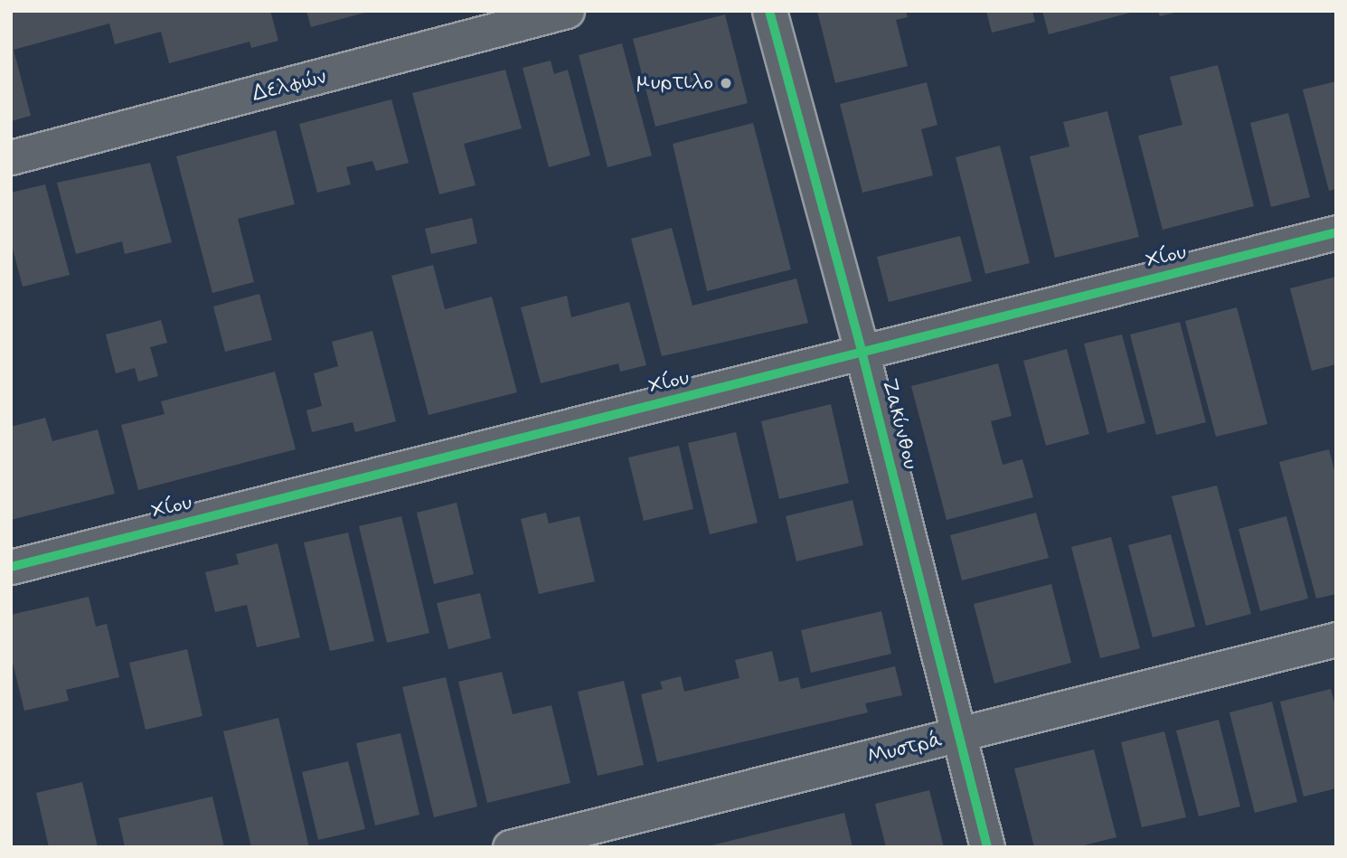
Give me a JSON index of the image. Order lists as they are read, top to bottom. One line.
{"streets":{"street":["Δελφών","Χίου","Ζακύνθου","Μυστρά"]},"crossings":[["Χίου","Ζακύνθου"],["Ζακύνθου","Μυστρά"]],"places":["μυρτιλο"]}
